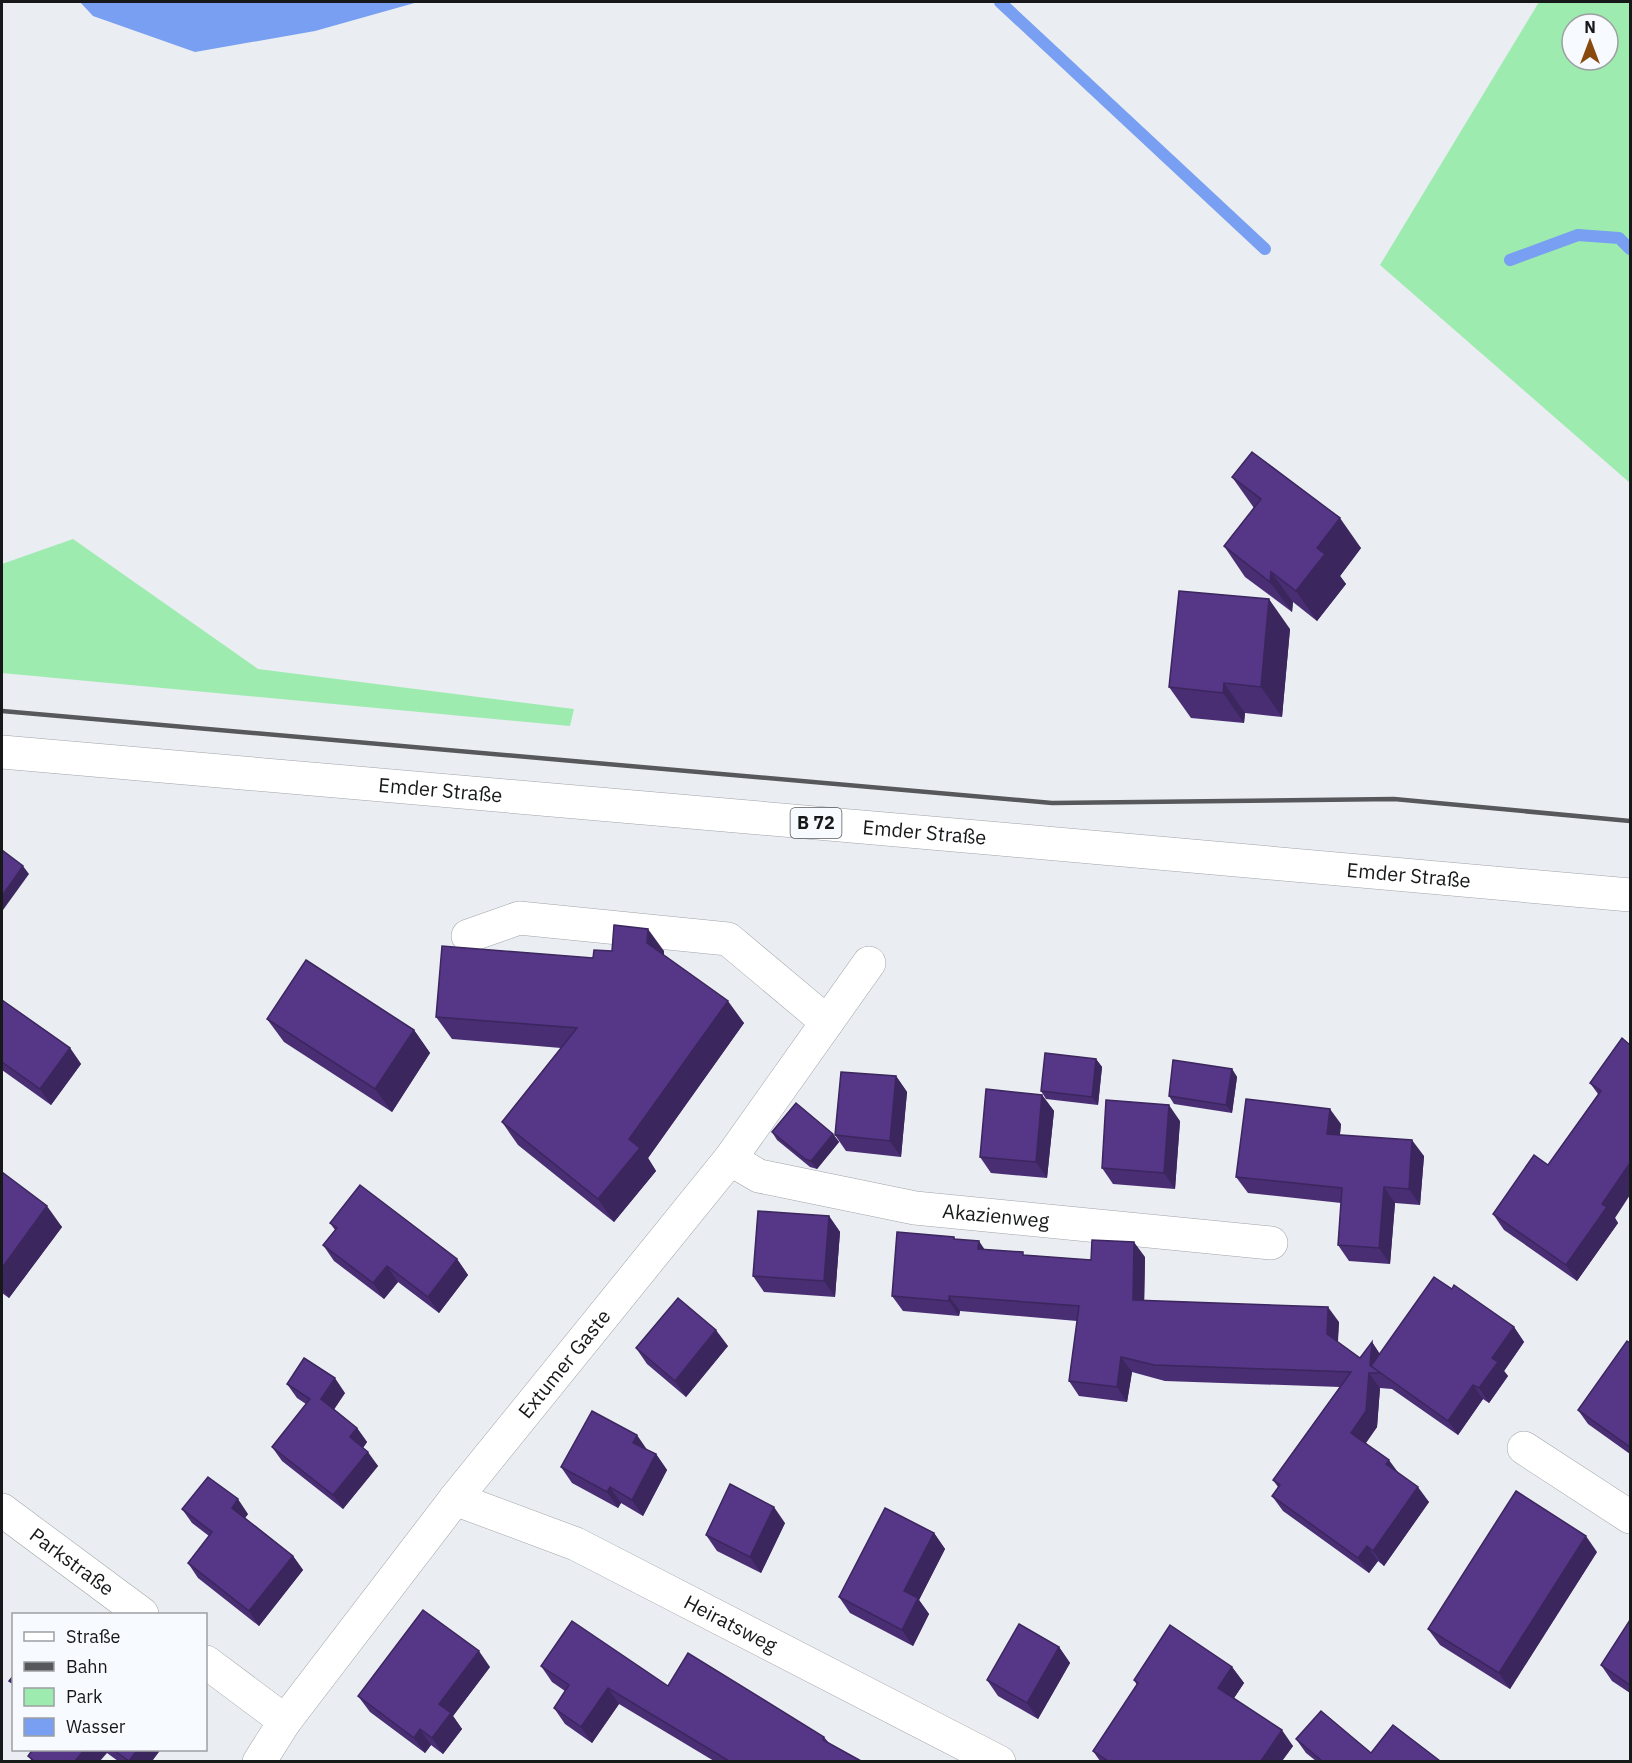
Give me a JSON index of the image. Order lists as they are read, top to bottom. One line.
{"streets":{"street":["Emder Straße","B 72","Akazienweg","Extumer Gaste","Parkstraße","Heiratsweg"]},"crossings":[["Akazienweg","Extumer Gaste"],["Extumer Gaste","Heiratsweg"]],"legend":["Straße","Bahn","Park","Wasser"],"north":"top"}
